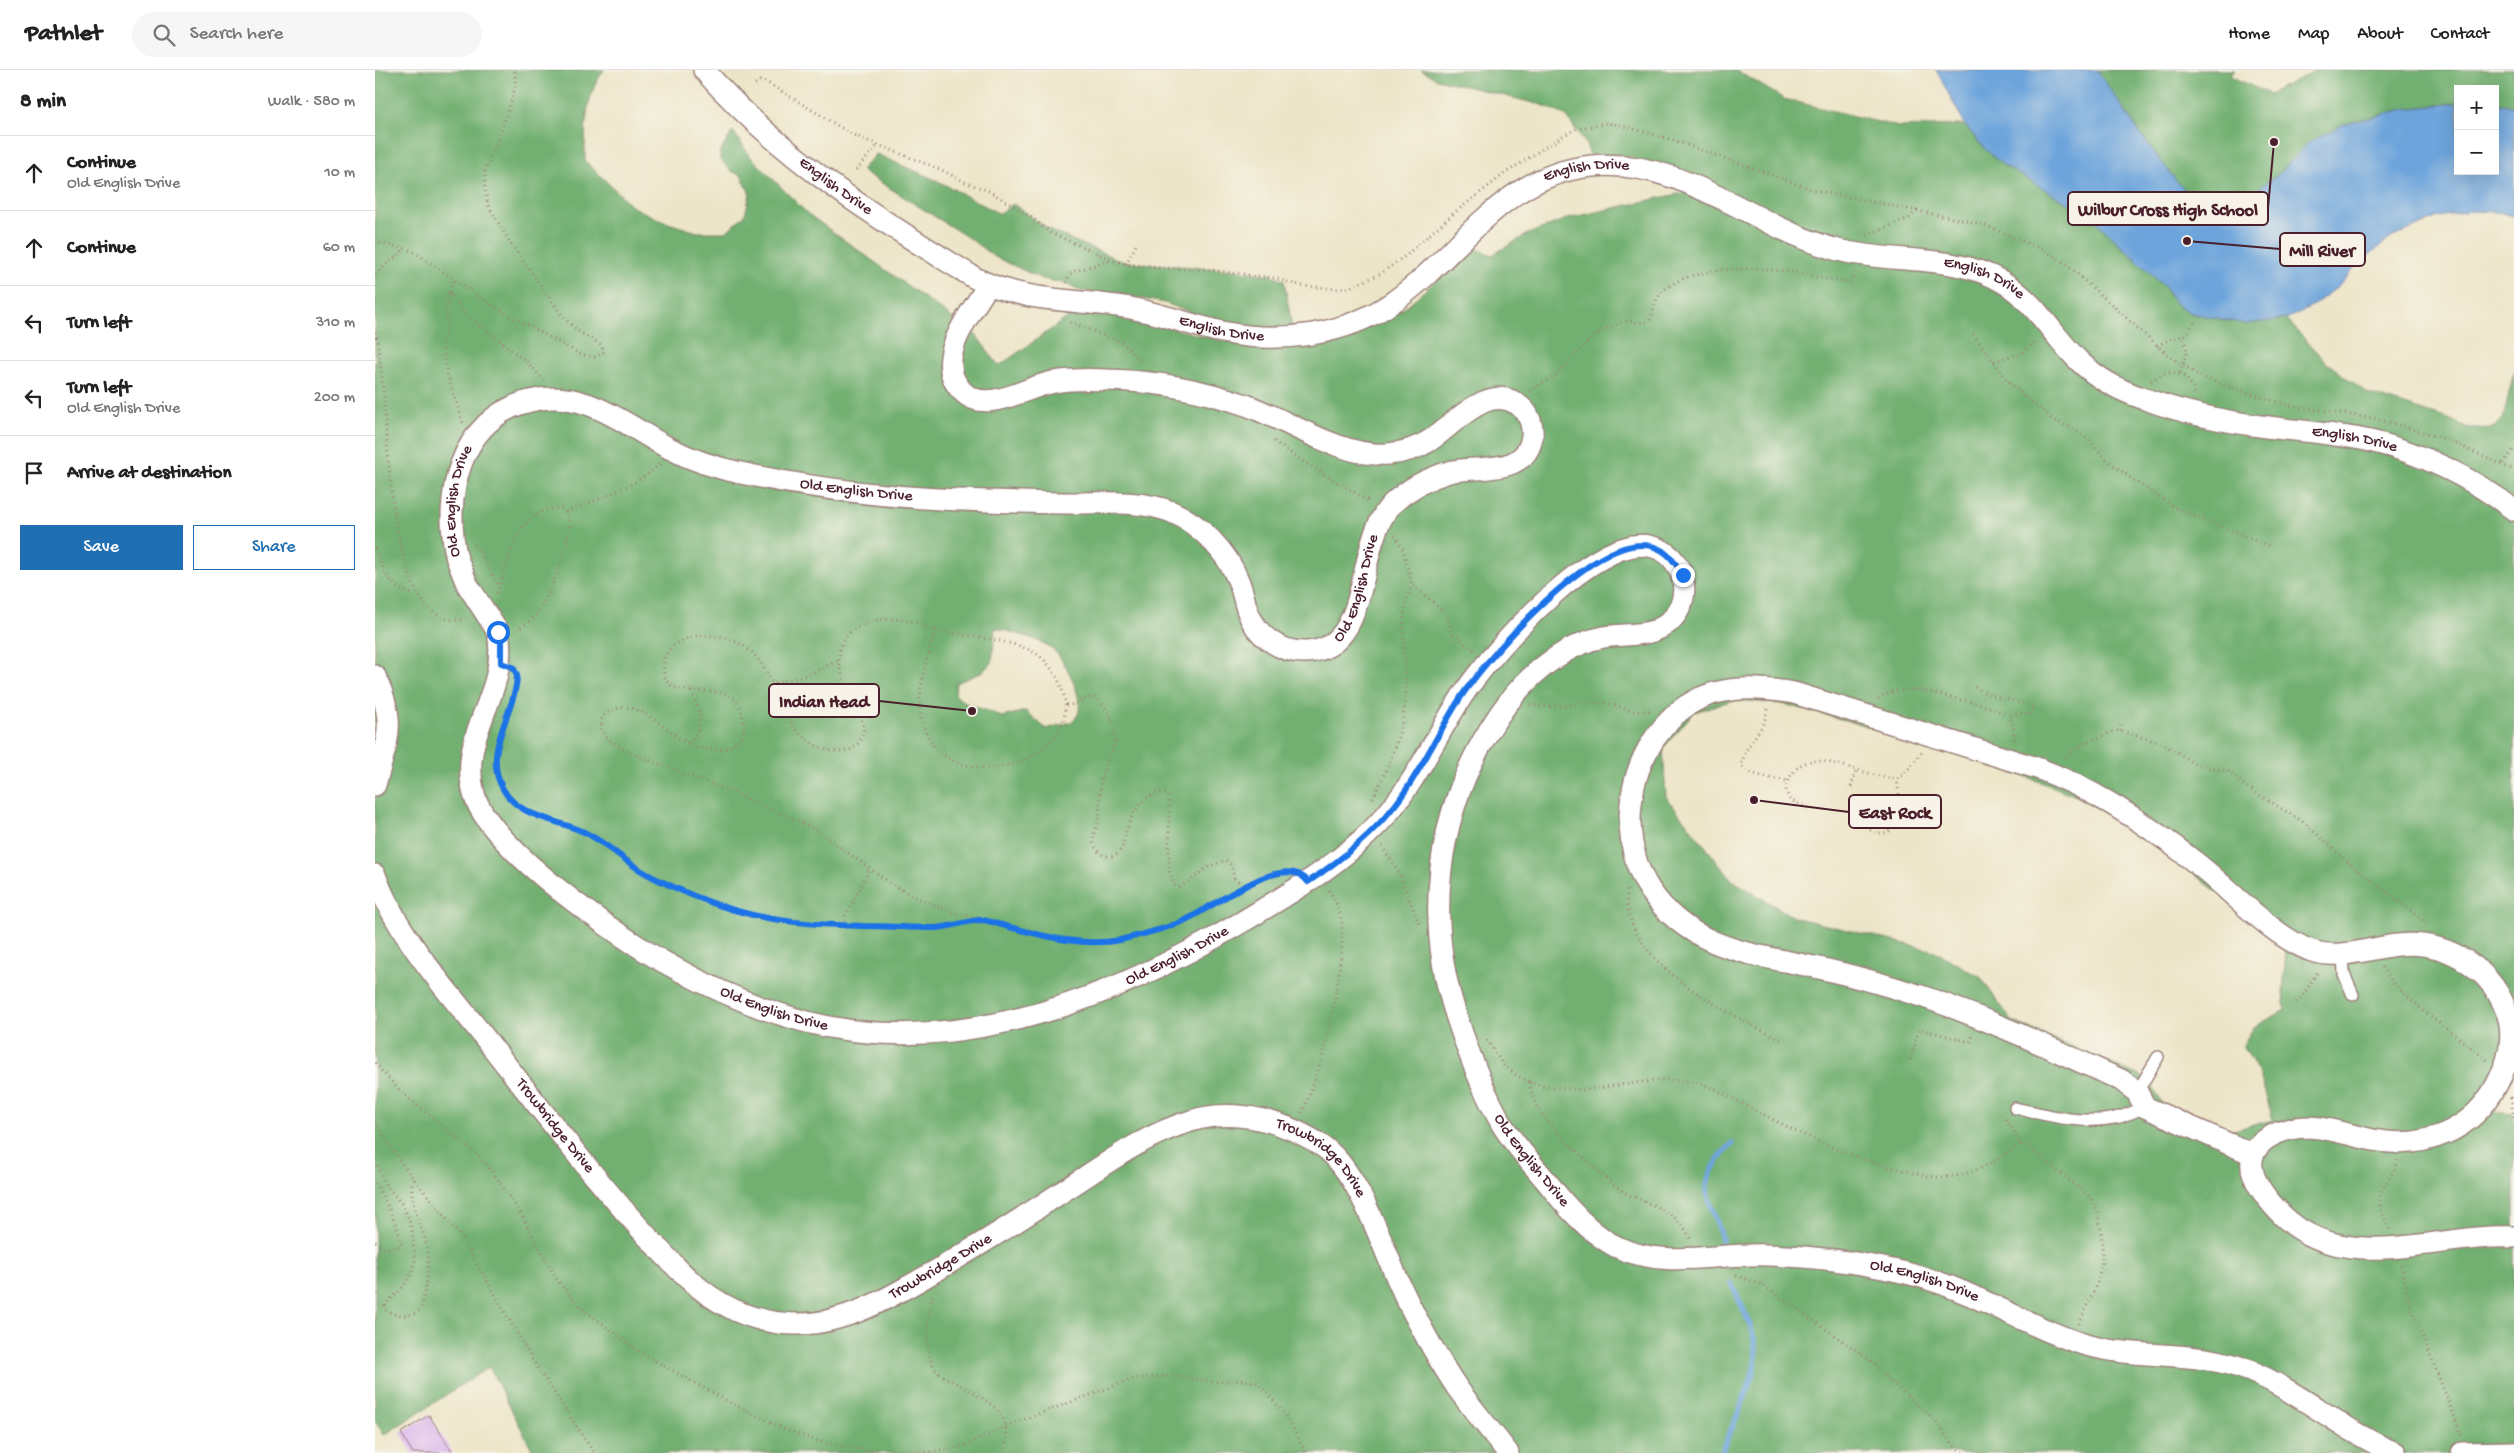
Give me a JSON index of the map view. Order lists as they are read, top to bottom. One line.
{"streets":{"street":["English Drive","Old English Drive","Trowbridge Drive"]},"places":["Wilbur Cross High School","Mill River","Indian Head","East Rock"],"page":{"header":"Pathlet","search":"Search here","nav":["Home","Map","About","Contact"],"heading":["8 min","Walk · 580 m"],"map_buttons":["+","−"],"list":[["Continue","Old English Drive","10 m"],["Continue","60 m"],["Turn left","310 m"],["Turn left","Old English Drive","200 m"],"Arrive at destination"],"buttons":["Save","Share"]}}
